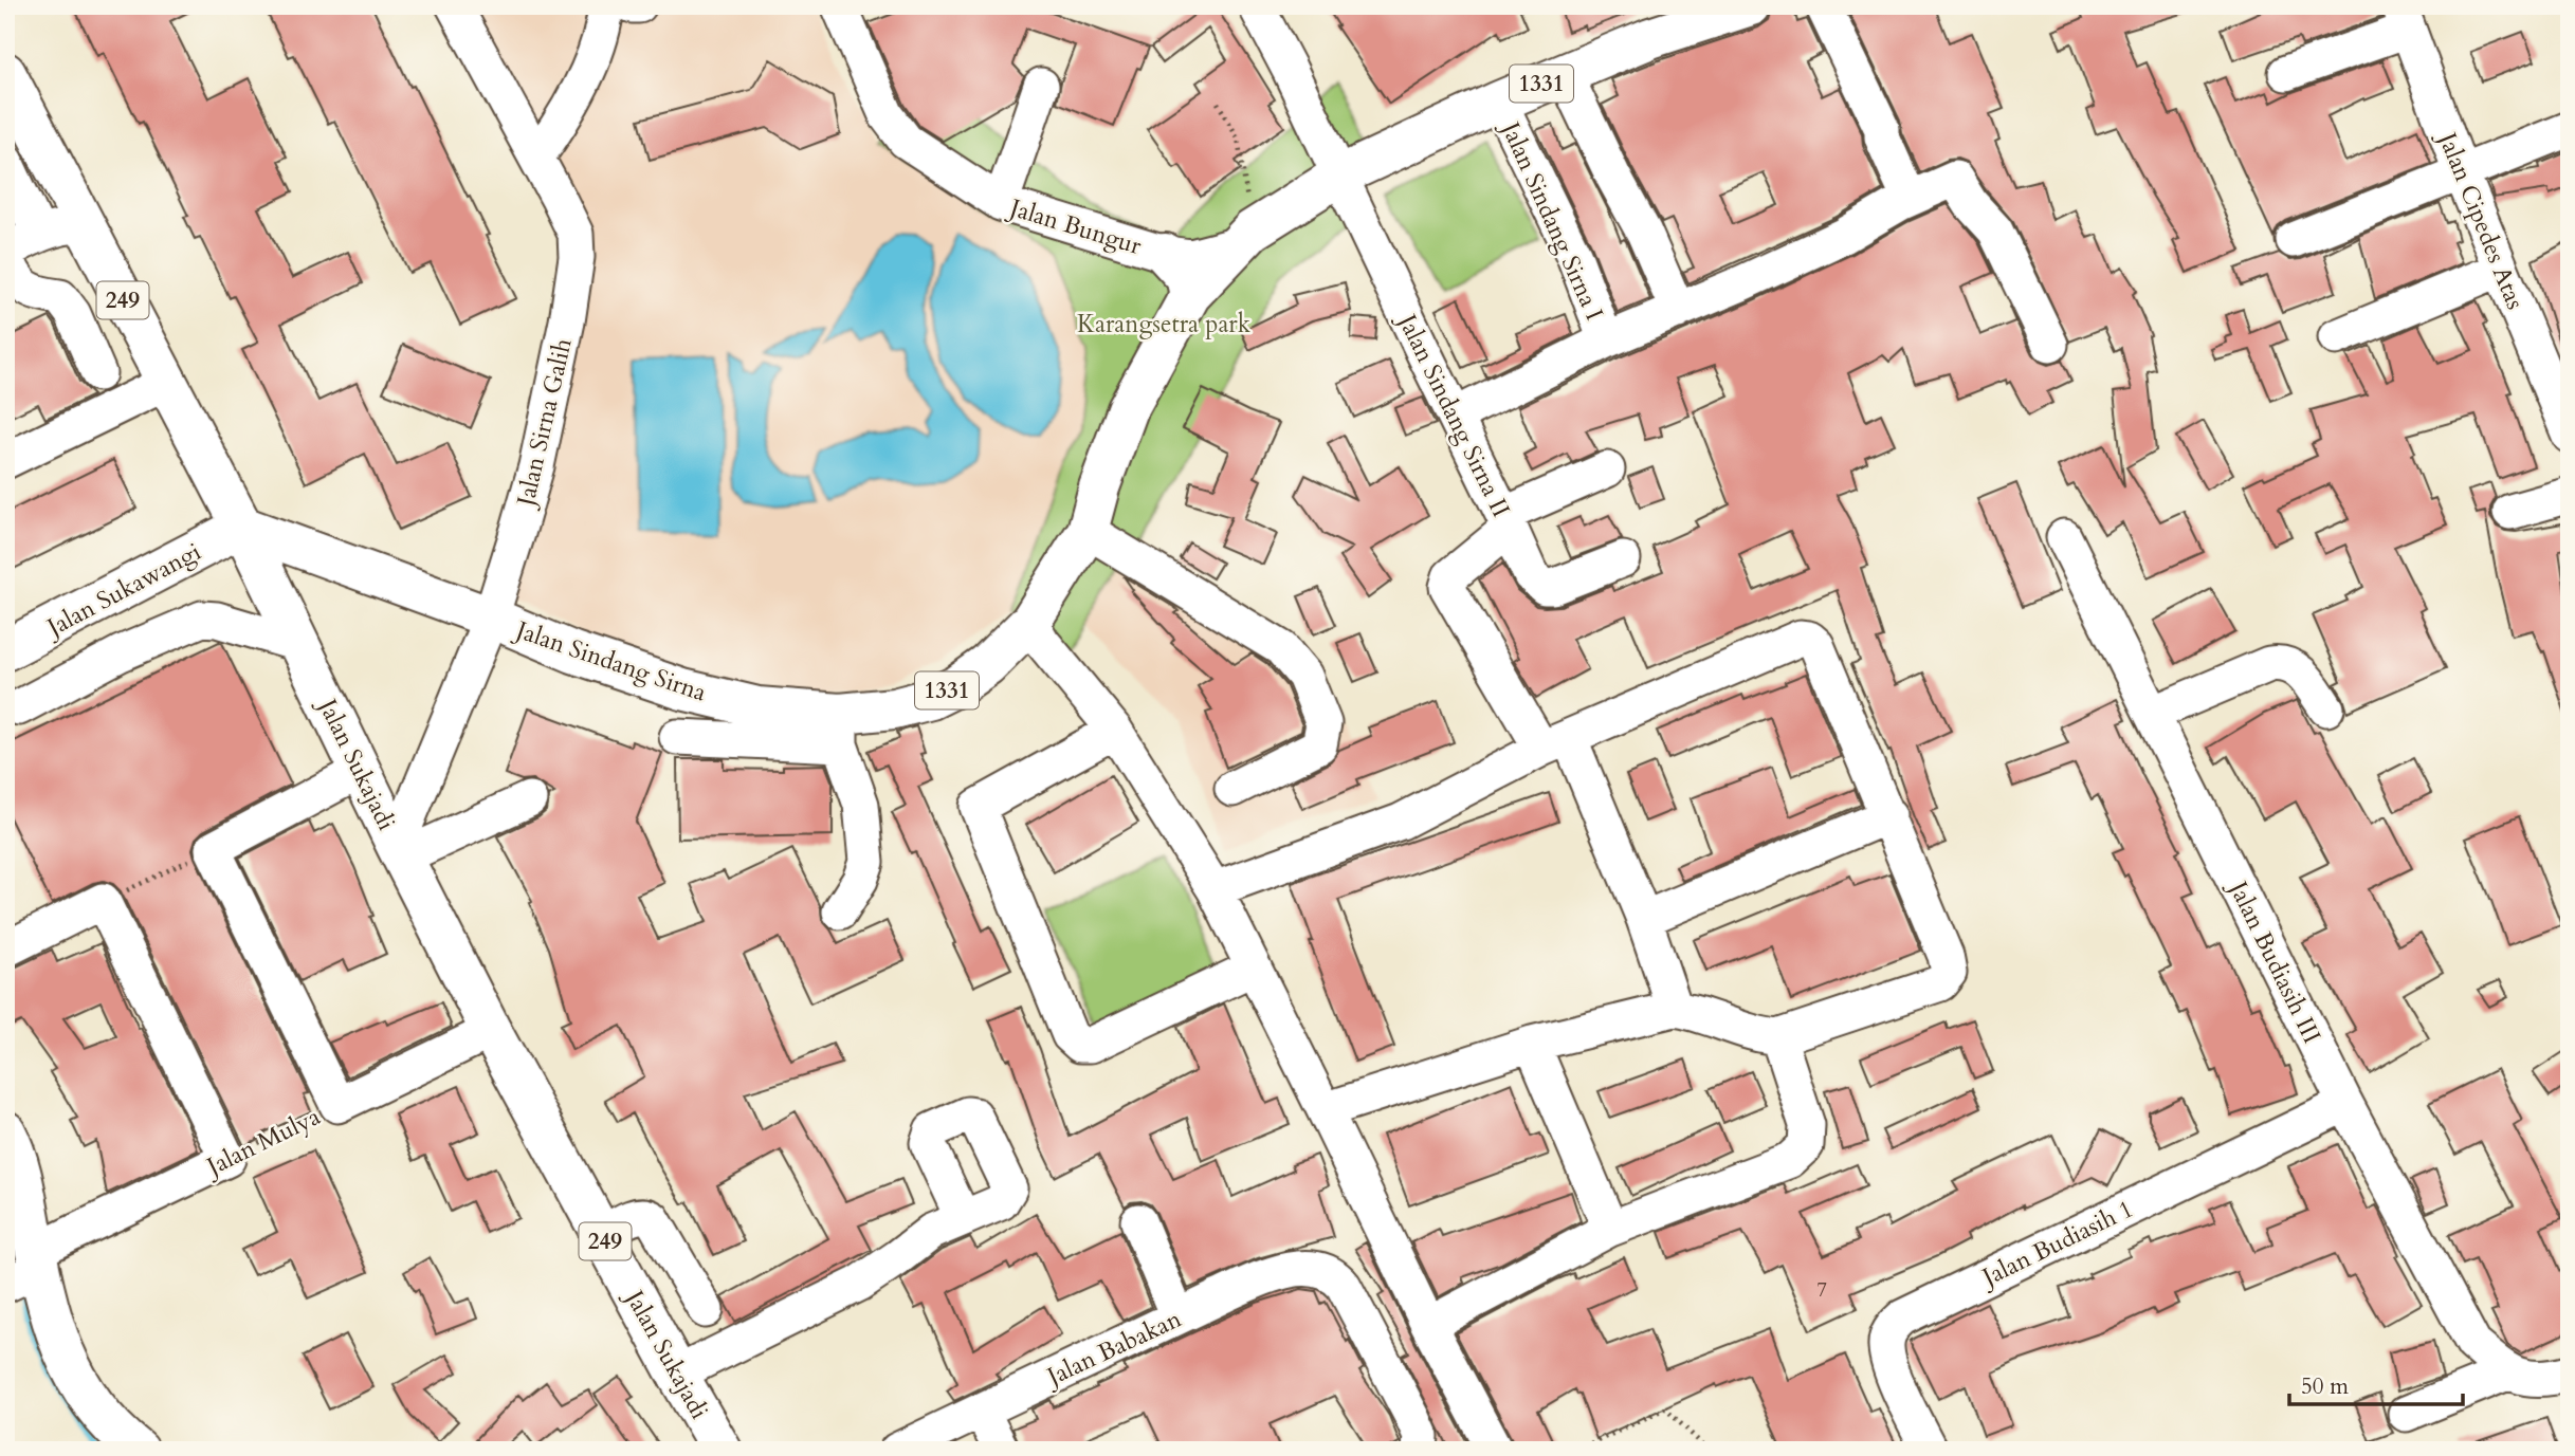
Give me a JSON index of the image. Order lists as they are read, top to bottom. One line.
{"streets":{"main road":["1331","249","Jalan Sukawangi","Jalan Sindang Sirna","Jalan Sukajadi"],"street":["Jalan Sindang Sirna I","Jalan Cipedes Atas","Jalan Bungur","Jalan Sindang Sirna II","Jalan Sirna Galih","Jalan Budiasih III","Jalan Mulya","Jalan Budiasih 1","Jalan Babakan"]},"crossings":[["Jalan Sindang Sirna I","Jalan Sindang Sirna"],["Jalan Bungur","Jalan Sindang Sirna"],["Jalan Sindang Sirna II","Jalan Sindang Sirna"],["Jalan Sirna Galih","Jalan Sindang Sirna"],["Jalan Sirna Galih","Jalan Sukajadi"],["Jalan Sukawangi","Jalan Sindang Sirna"],["Jalan Sukawangi","Jalan Sukajadi"],["Jalan Sindang Sirna","Jalan Sukajadi"],["Jalan Sukajadi","Jalan Mulya"],["Jalan Budiasih III","Jalan Budiasih 1"]],"parks":["Karangsetra park"],"house_numbers":["7"],"scale_bar":"50 m"}
